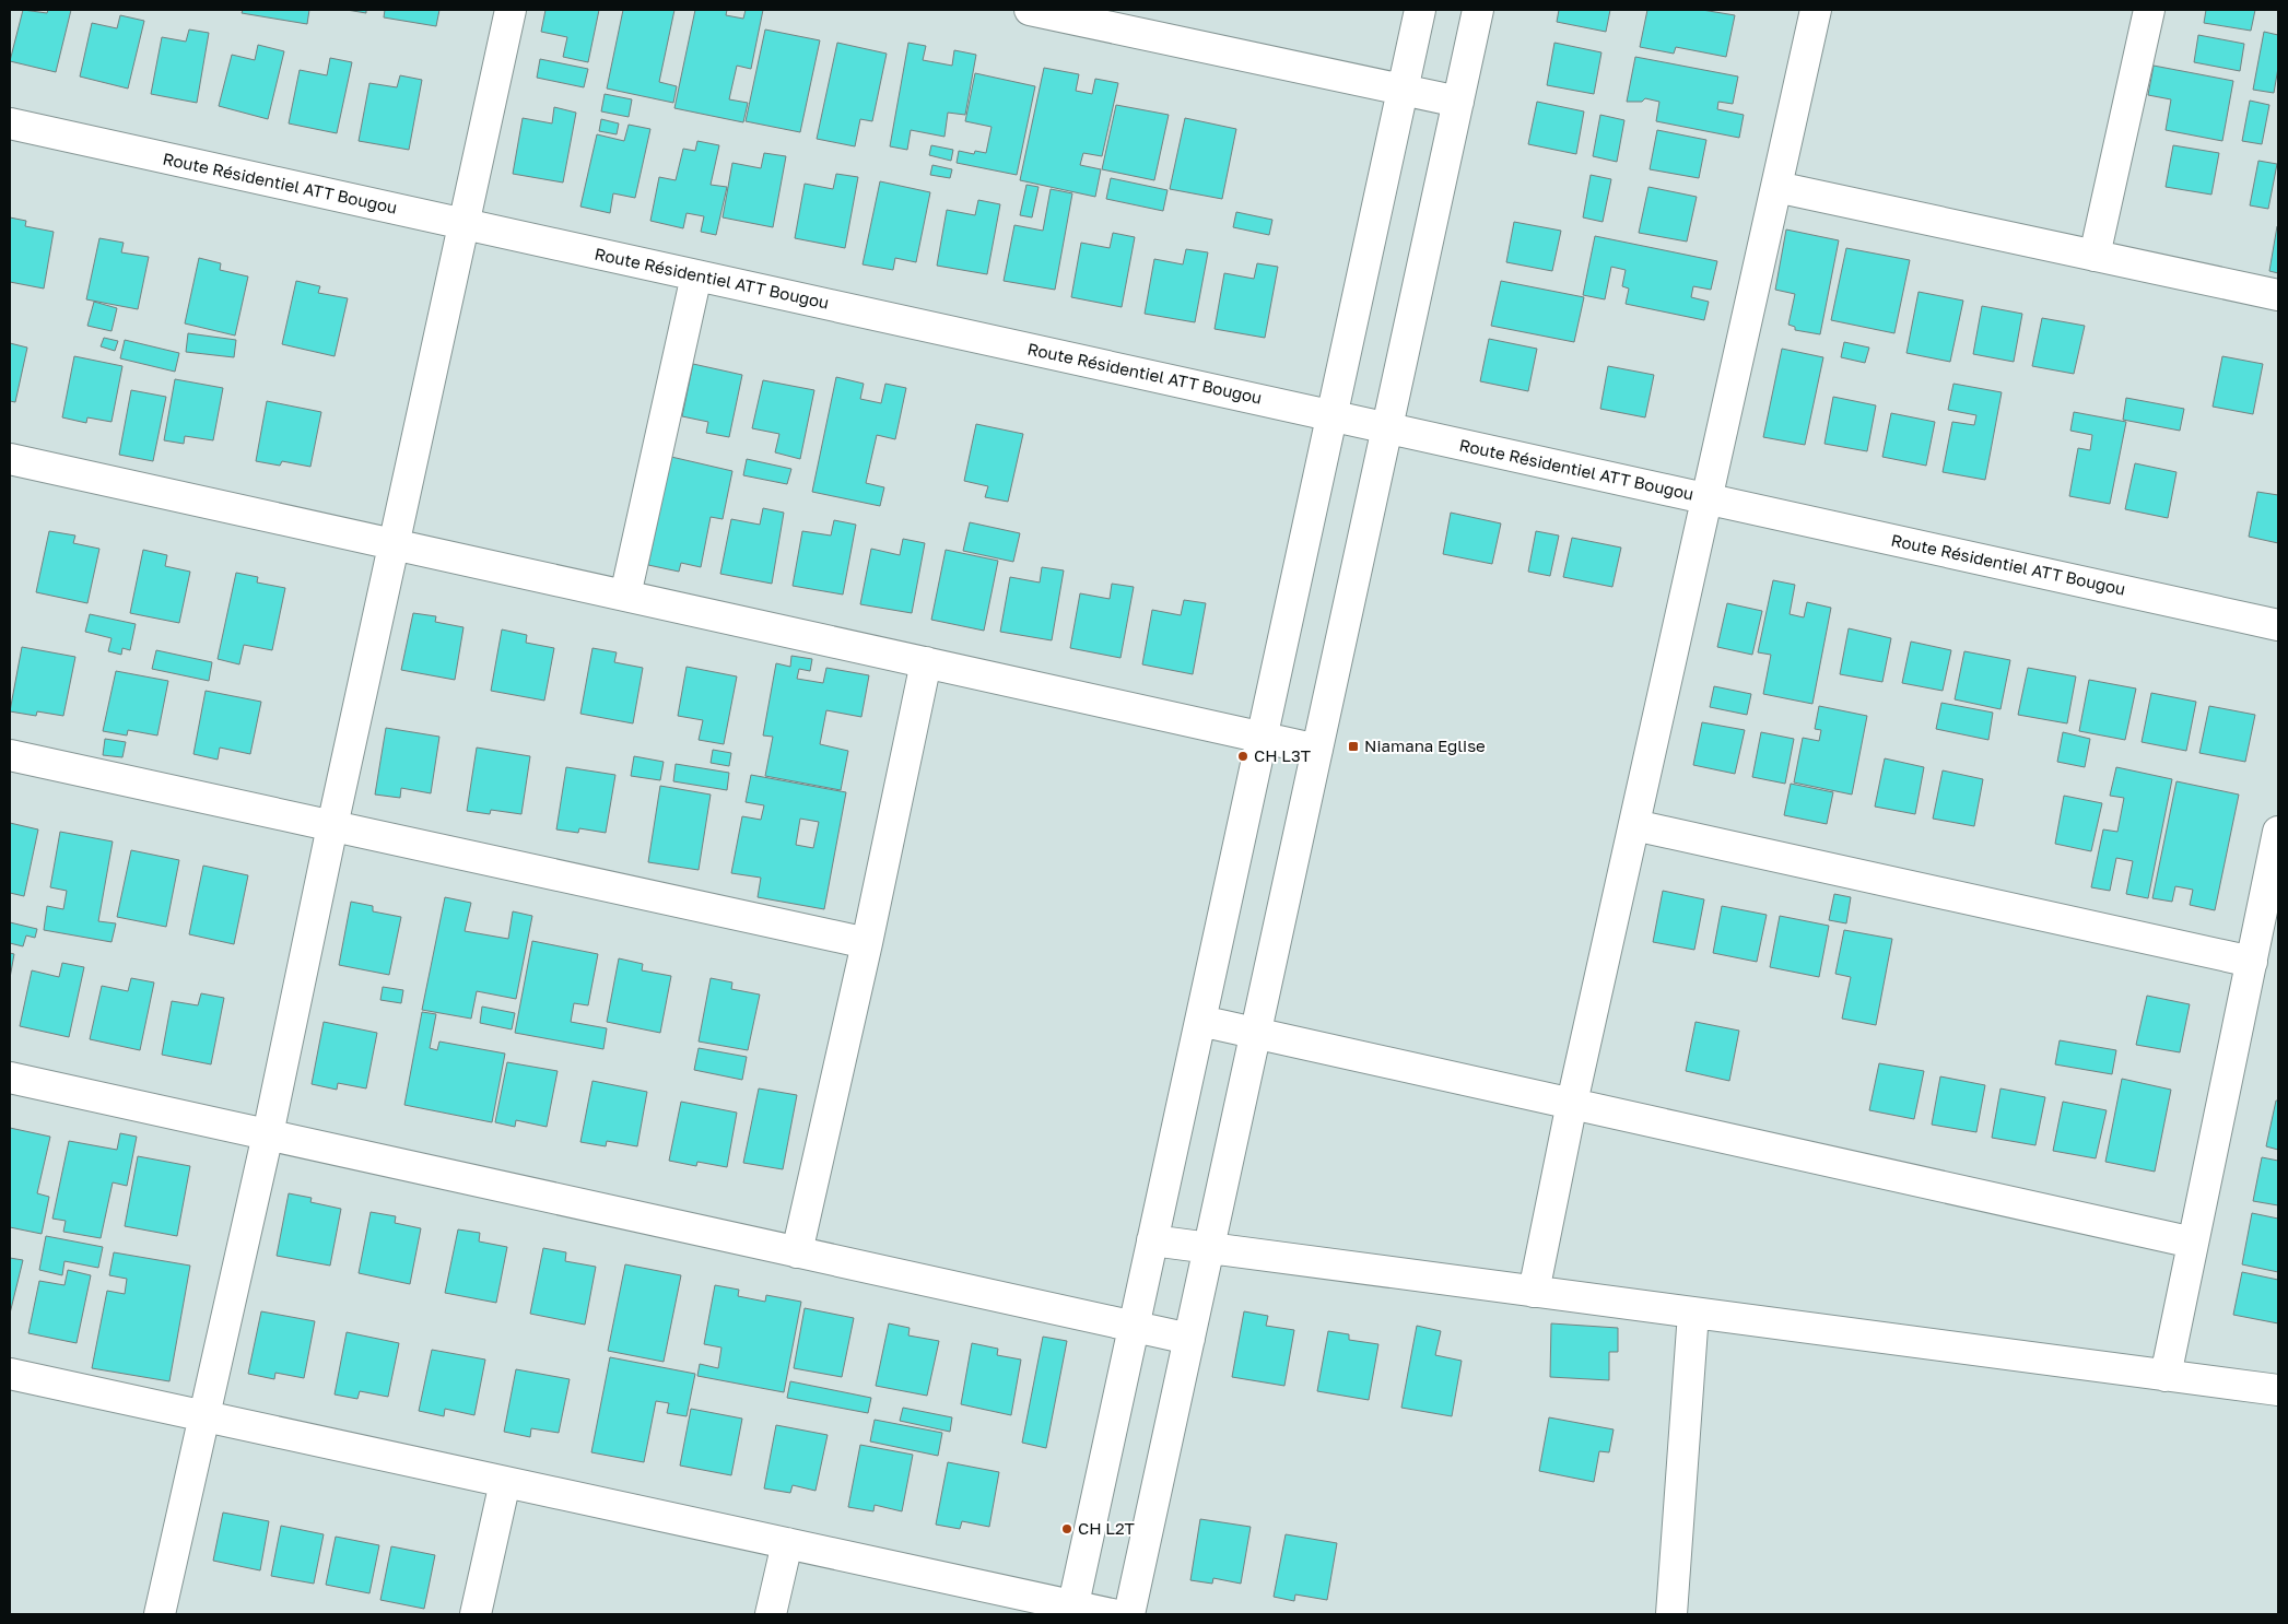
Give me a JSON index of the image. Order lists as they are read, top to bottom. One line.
{"streets":{"street":["Route Résidentiel ATT Bougou"]},"places":{"transit":["Niamana Eglise"],"other":["CH L3T","CH L2T"]}}
